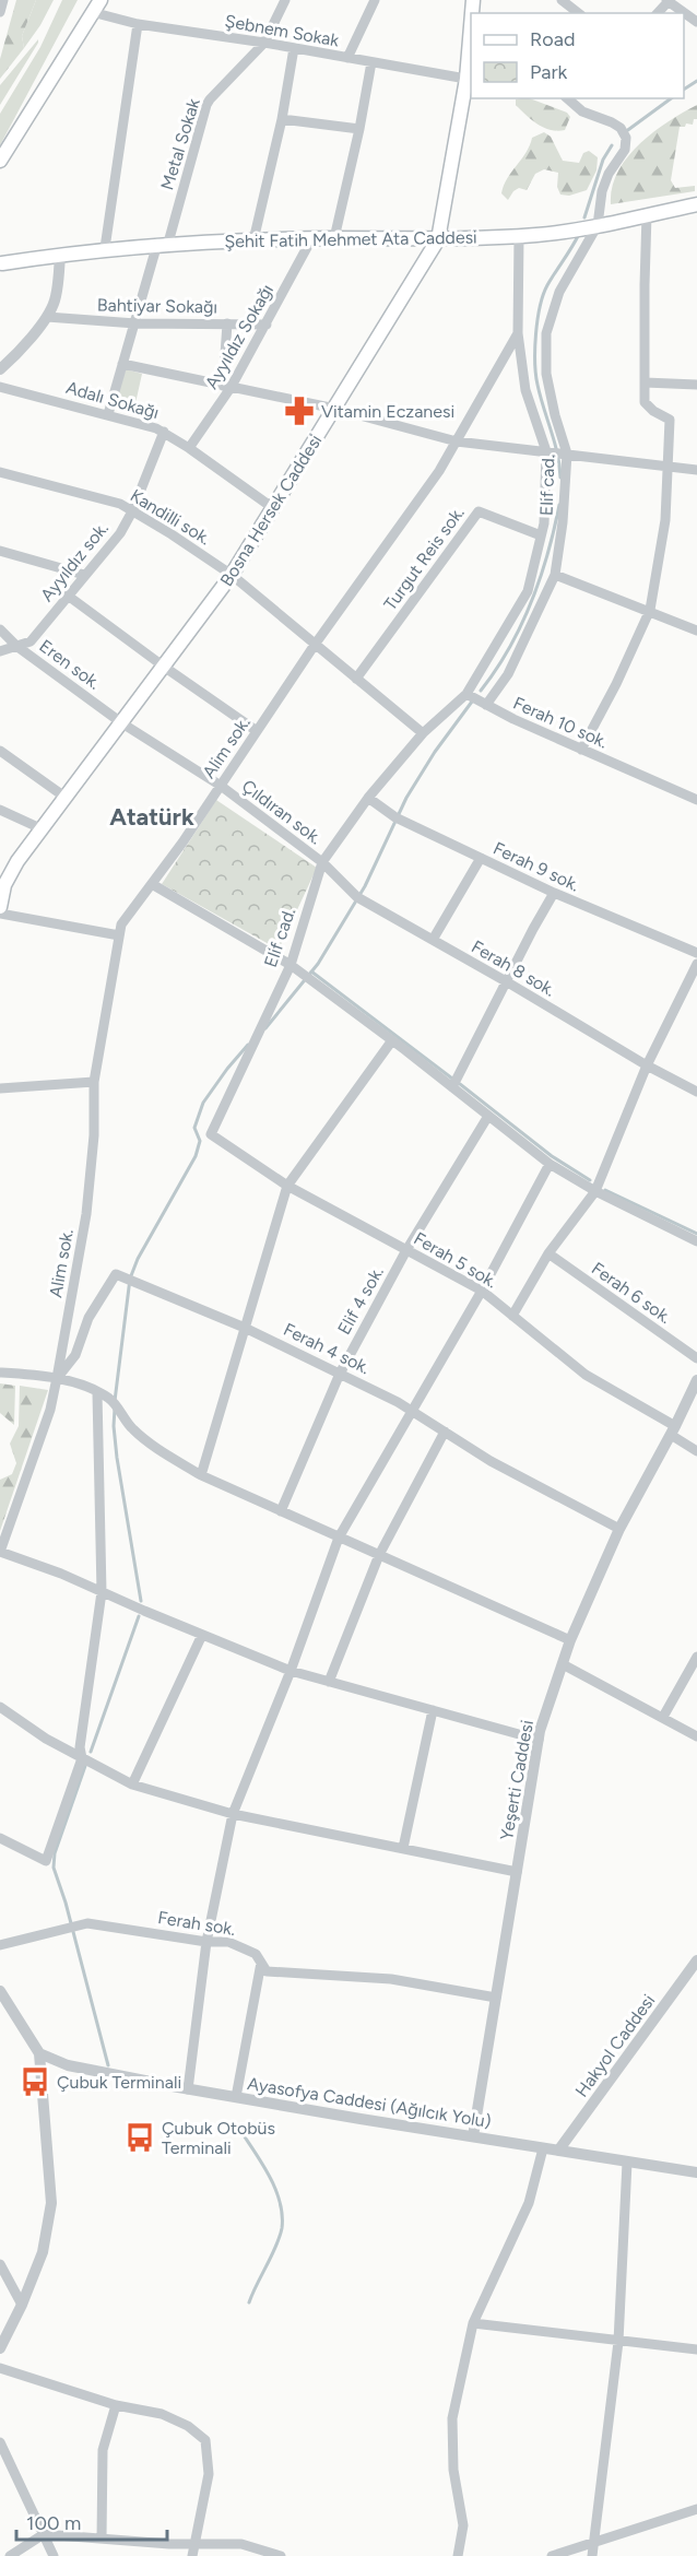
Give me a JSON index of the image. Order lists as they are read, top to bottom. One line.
{"streets":{"main road":["Şehit Fatih Mehmet Ata Caddesi","Bosna Hersek Caddesi"],"street":["Şebnem Sokak","Metal Sokak","Bahtiyar Sokağı","Ayyıldız Sokağı","Adalı Sokağı","Elif cad.","Kandilli sok.","Turgut Reis sok.","Ayyıldız sok.","Eren sok.","Ferah 10 sok.","Alim sok.","Çıldıran sok.","Ferah 9 sok.","Ferah 8 sok.","Ferah 5 sok.","Ferah 6 sok.","Elif 4 sok.","Ferah 4 sok.","Yeşerti Caddesi","Ferah sok.","Hakyol Caddesi","Ayasofya Caddesi (Ağılcık Yolu)"]},"crossings":[["Şebnem Sokak","Metal Sokak"],["Şebnem Sokak","Bosna Hersek Caddesi"],["Metal Sokak","Şehit Fatih Mehmet Ata Caddesi"],["Metal Sokak","Bahtiyar Sokağı"],["Metal Sokak","Adalı Sokağı"],["Şehit Fatih Mehmet Ata Caddesi","Ayyıldız Sokağı"],["Şehit Fatih Mehmet Ata Caddesi","Elif cad."],["Şehit Fatih Mehmet Ata Caddesi","Bosna Hersek Caddesi"],["Bahtiyar Sokağı","Ayyıldız Sokağı"],["Ayyıldız Sokağı","Adalı Sokağı"],["Adalı Sokağı","Bosna Hersek Caddesi"],["Adalı Sokağı","Ayyıldız sok."],["Elif cad.","Kandilli sok."],["Elif cad.","Turgut Reis sok."],["Elif cad.","Ferah 10 sok."],["Elif cad.","Alim sok."],["Elif cad.","Çıldıran sok."],["Elif cad.","Ferah 9 sok."],["Elif cad.","Ferah 8 sok."],["Elif cad.","Ferah 5 sok."],["Bosna Hersek Caddesi","Kandilli sok."],["Bosna Hersek Caddesi","Eren sok."],["Bosna Hersek Caddesi","Çıldıran sok."],["Kandilli sok.","Turgut Reis sok."],["Kandilli sok.","Ayyıldız sok."],["Kandilli sok.","Alim sok."],["Ayyıldız sok.","Eren sok."],["Eren sok.","Çıldıran sok."],["Alim sok.","Çıldıran sok."],["Alim sok.","Ferah 4 sok."],["Çıldıran sok.","Ferah 8 sok."],["Ferah 5 sok.","Elif 4 sok."],["Ferah 5 sok.","Yeşerti Caddesi"],["Elif 4 sok.","Ferah 4 sok."],["Ferah 4 sok.","Yeşerti Caddesi"],["Yeşerti Caddesi","Ferah sok."],["Yeşerti Caddesi","Ayasofya Caddesi (Ağılcık Yolu)"],["Hakyol Caddesi","Ayasofya Caddesi (Ağılcık Yolu)"]],"districts":["Atatürk"],"places":{"pharmacy":["Vitamin Eczanesi"],"bus stop":["Çubuk Terminali","Çubuk Otobüs Terminali"]},"legend":["Road","Park"],"scale_bar":"100 m"}
